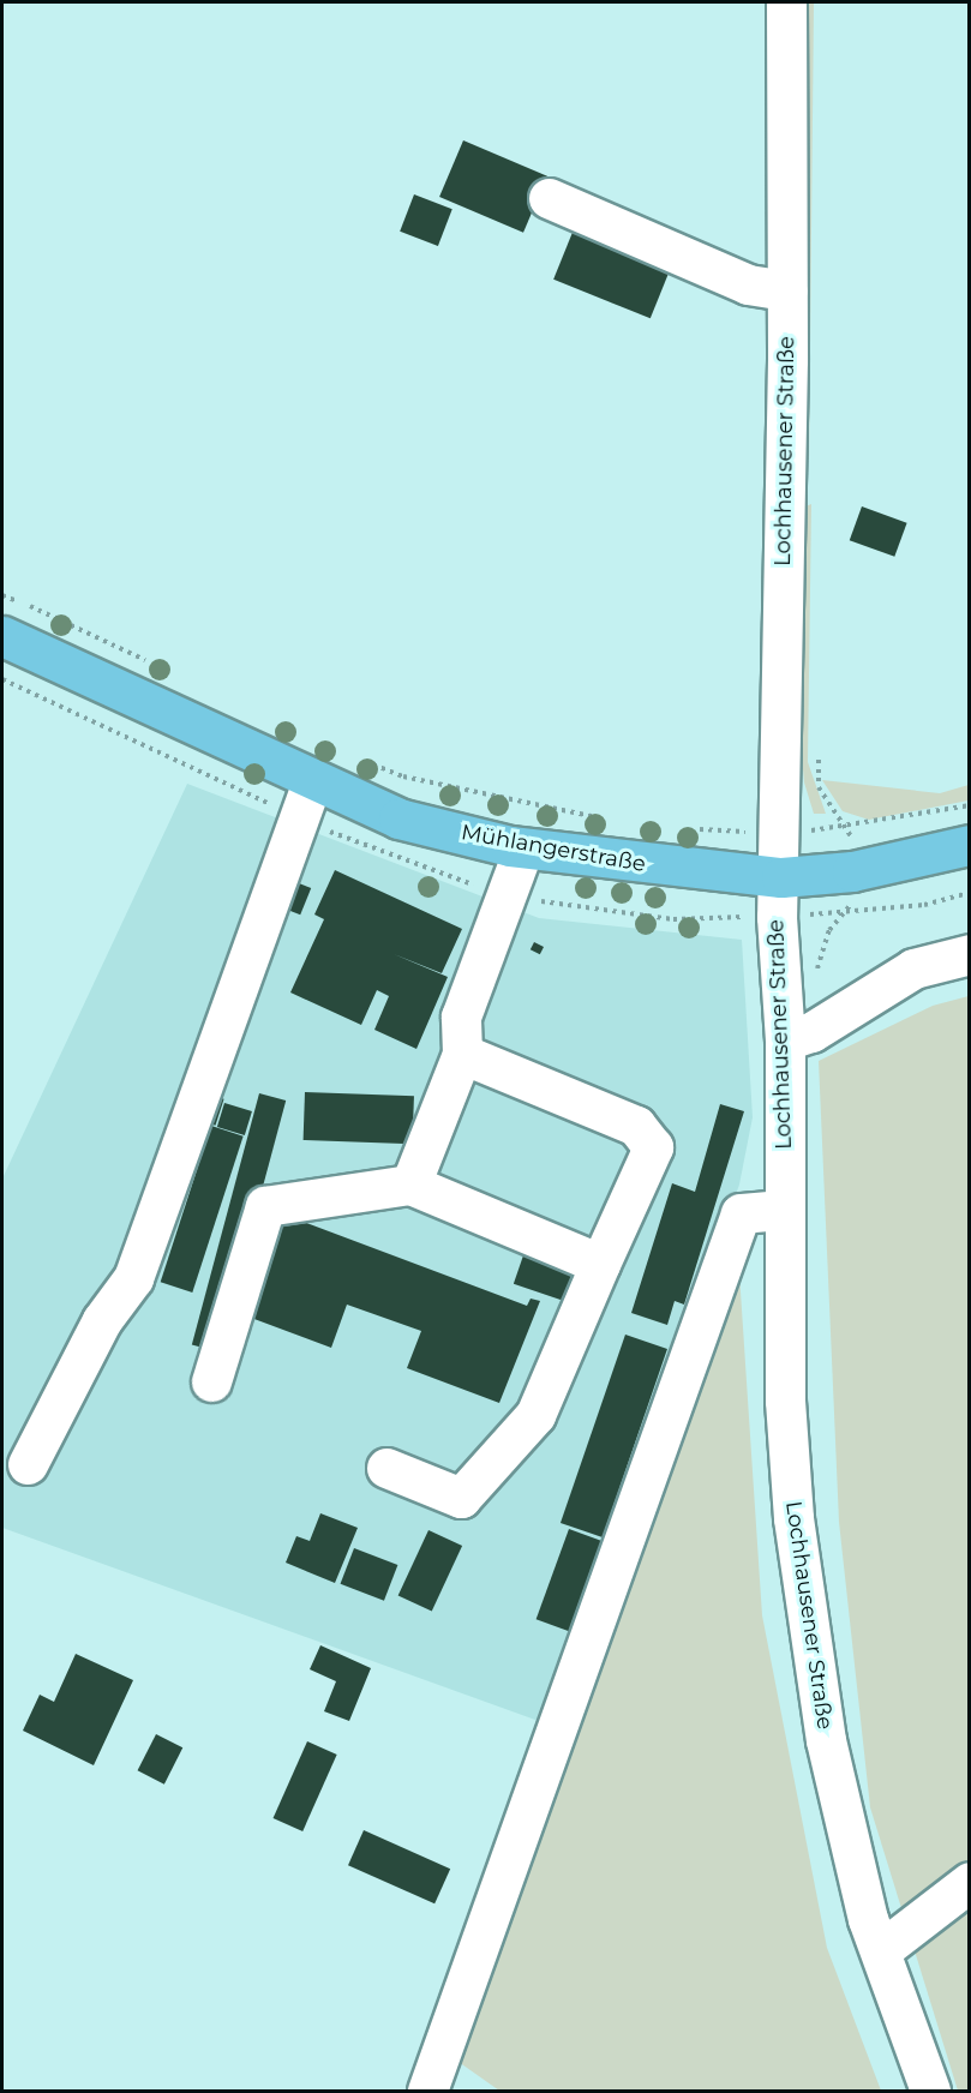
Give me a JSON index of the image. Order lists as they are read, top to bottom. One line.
{"streets":{"main road":["Mühlangerstraße"],"street":["Lochhausener Straße"]},"crossings":[["Lochhausener Straße","Mühlangerstraße"]]}
